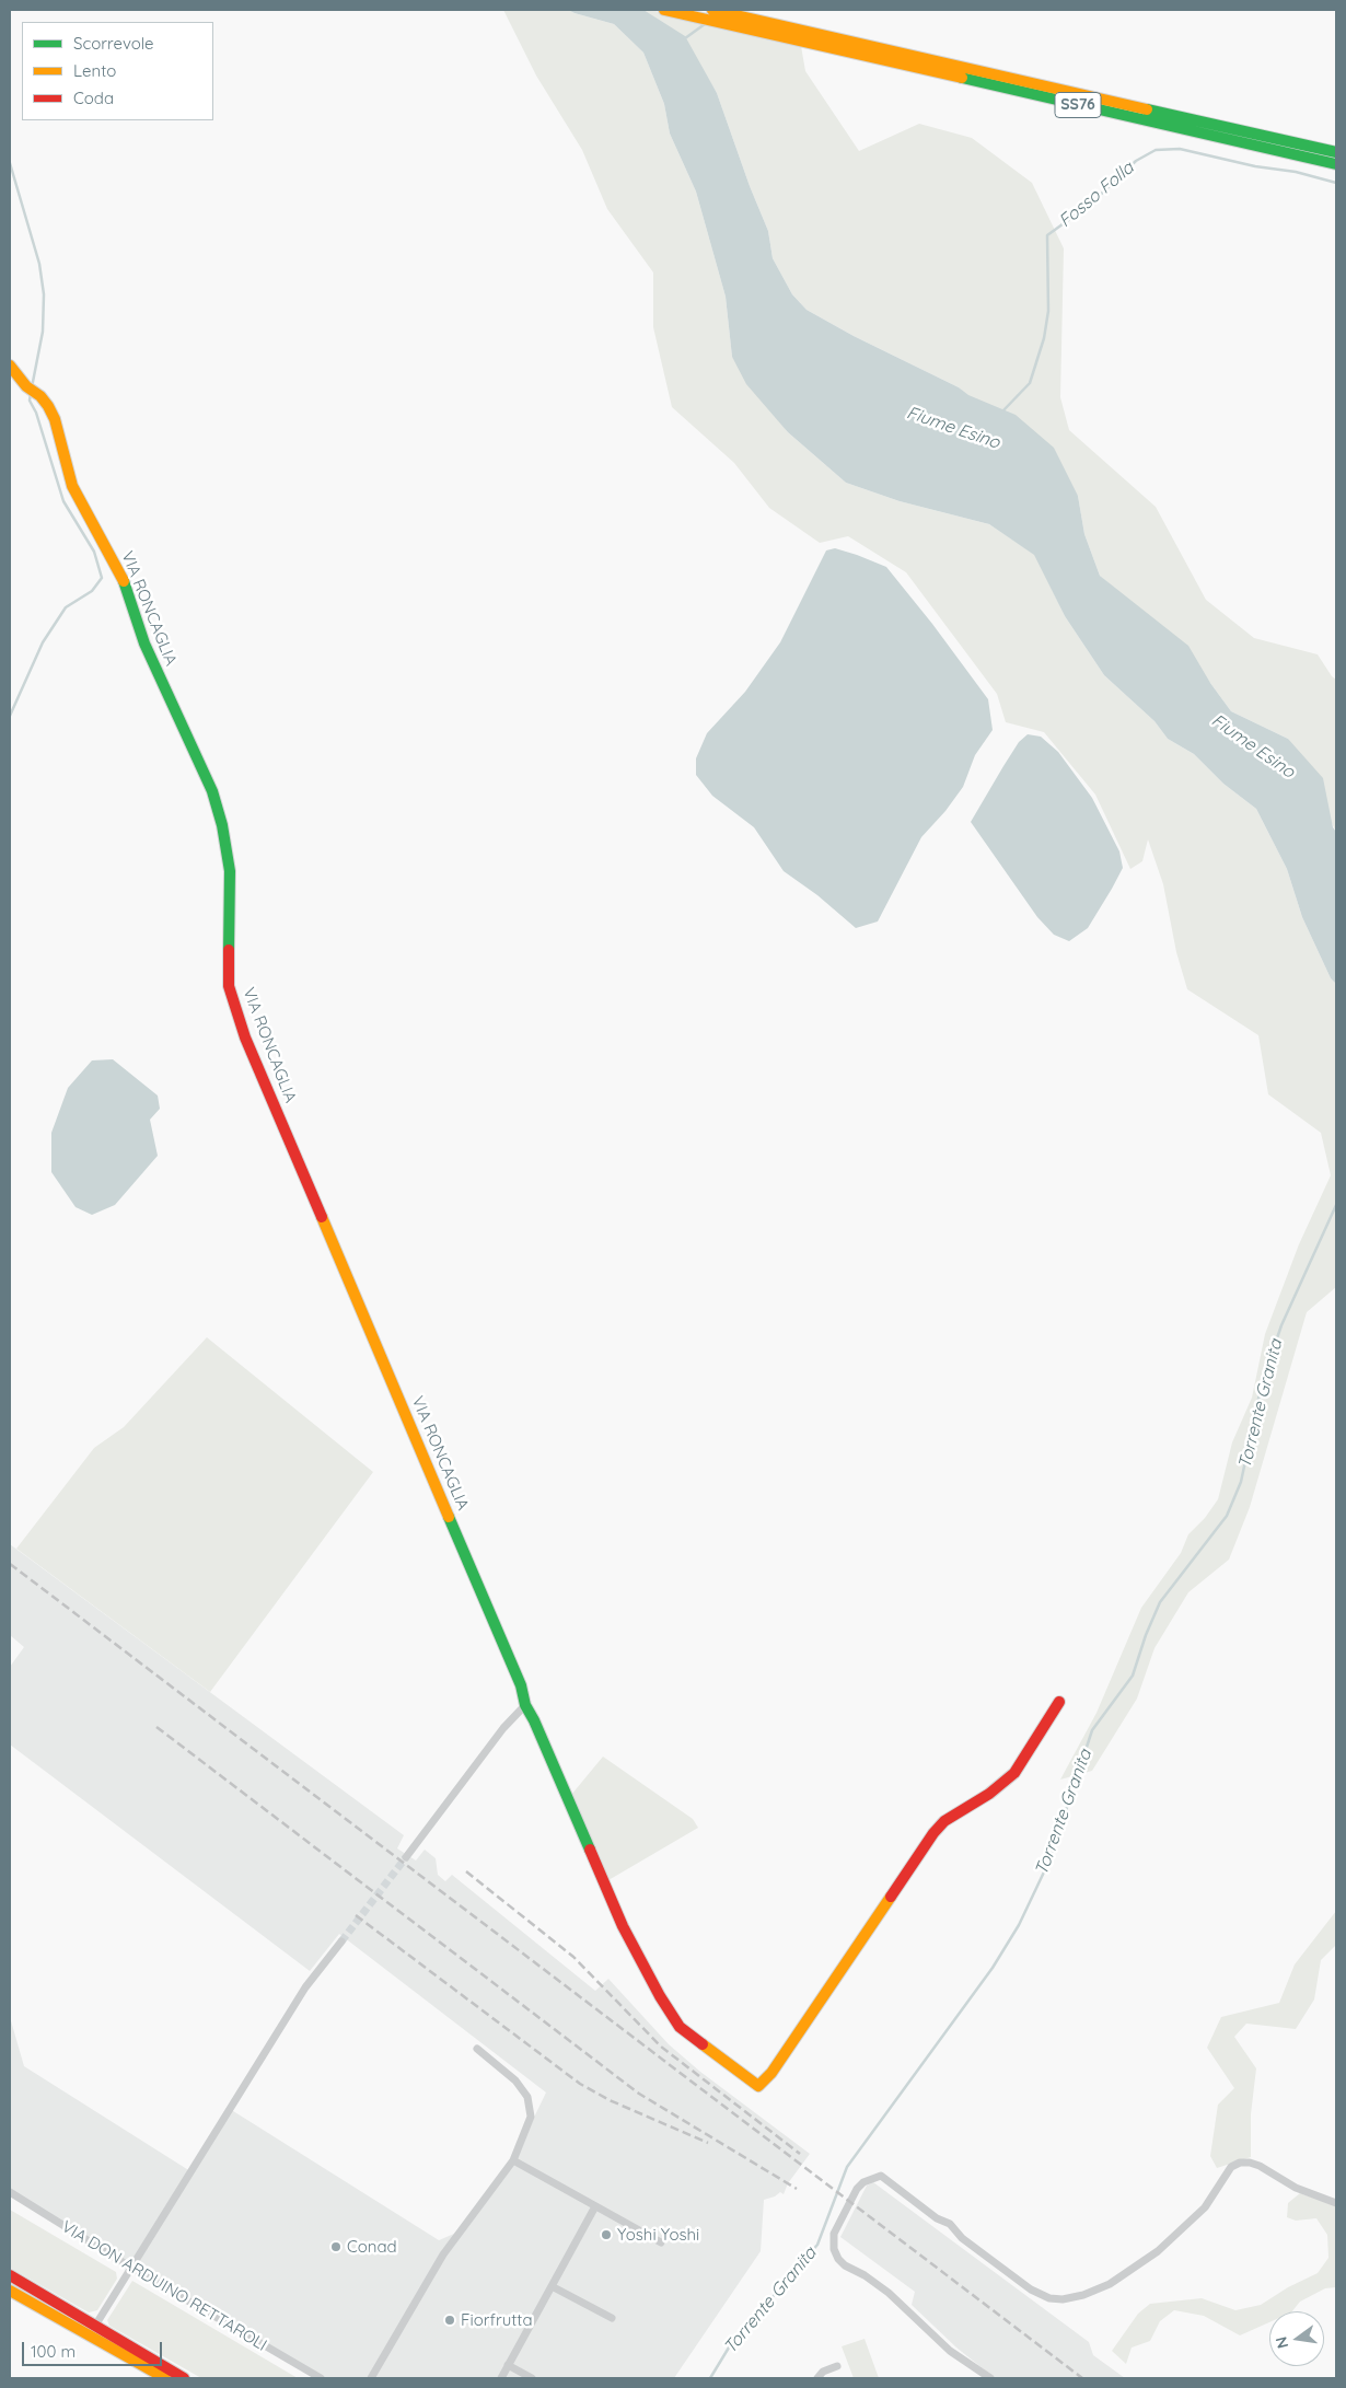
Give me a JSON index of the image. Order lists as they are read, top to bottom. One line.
{"streets":{"main road":["SS76","VIA RONCAGLIA"],"street":["VIA DON ARDUINO RETTAROLI"]},"water":["Fosso Folla","Fiume Esino","Torrente Granita"],"places":["Yoshi Yoshi","Conad","Fiorfrutta"],"legend":["Scorrevole","Lento","Coda"],"scale_bar":"100 m","north":"left"}
